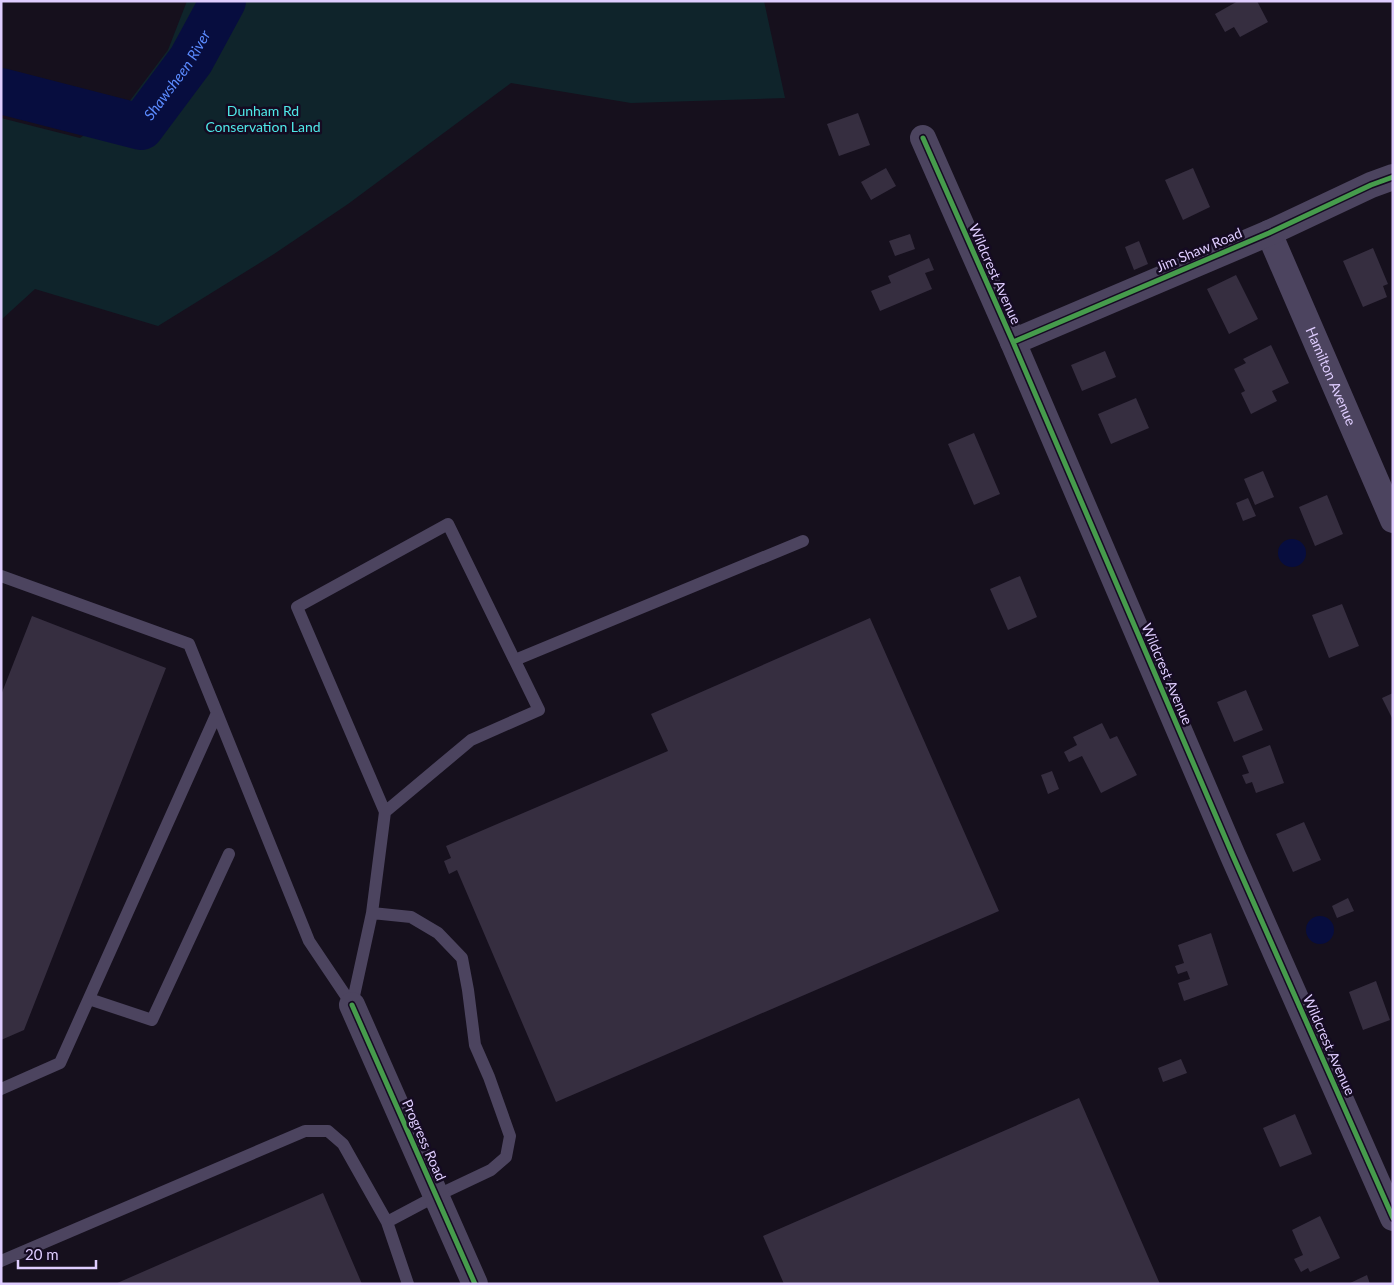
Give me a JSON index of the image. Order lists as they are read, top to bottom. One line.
{"streets":{"street":["Jim Shaw Road","Wildcrest Avenue","Hamilton Avenue","Progress Road"]},"crossings":[["Jim Shaw Road","Wildcrest Avenue"],["Jim Shaw Road","Hamilton Avenue"]],"water":["Shawsheen River"],"parks":["Dunham Rd Conservation Land"],"scale_bar":"20 m"}
